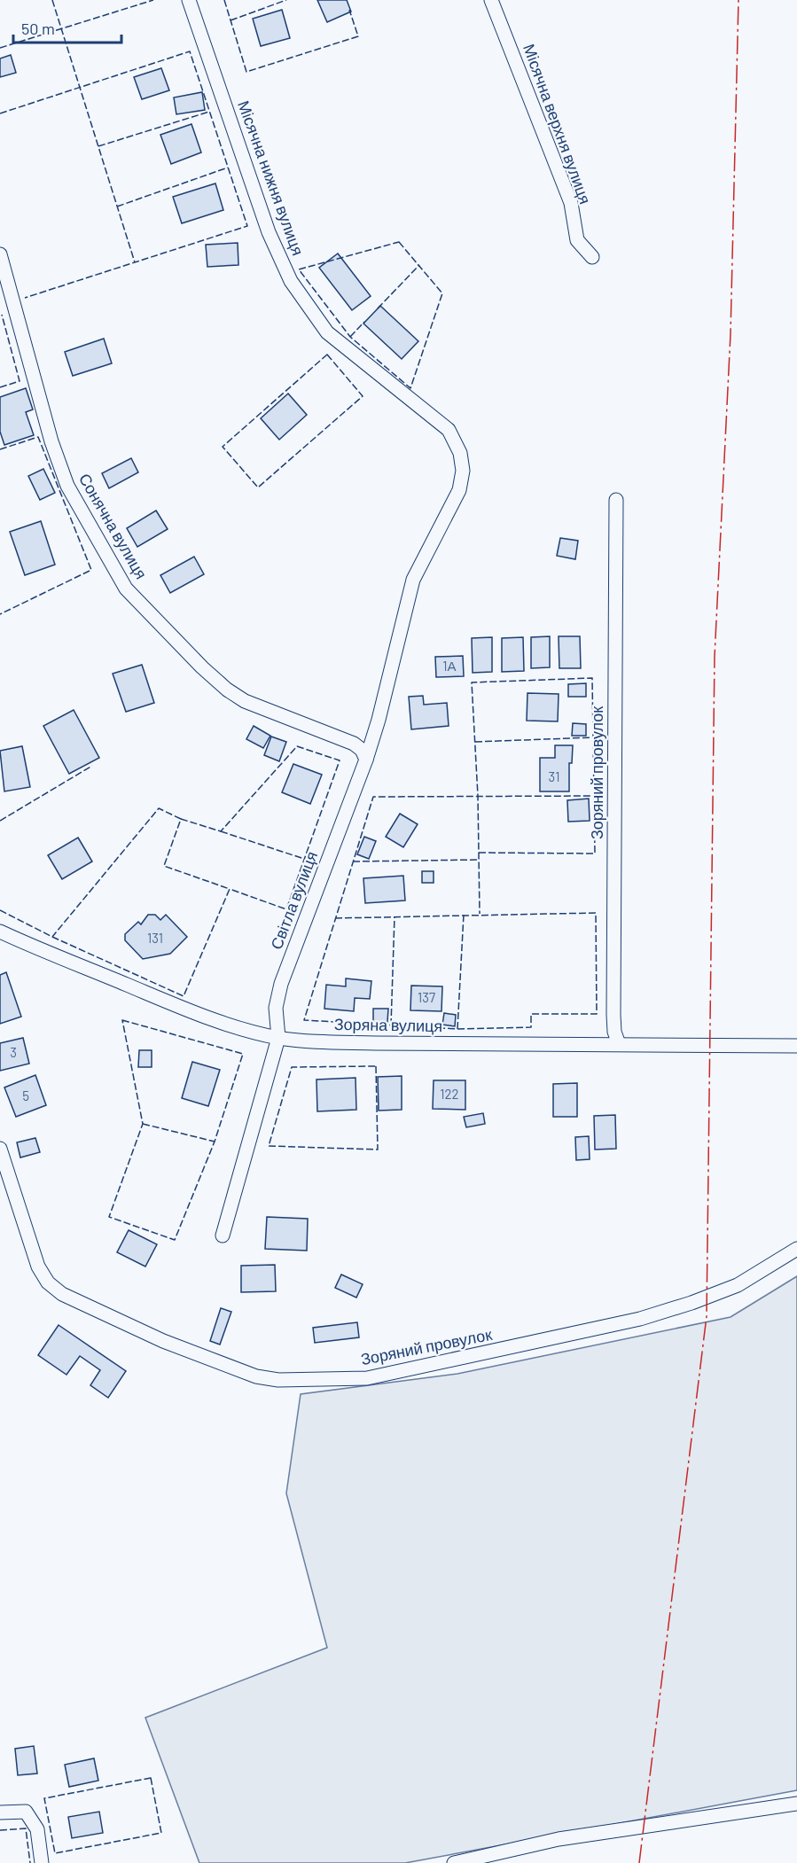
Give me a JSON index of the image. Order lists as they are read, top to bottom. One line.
{"streets":{"street":["Місячна верхня вулиця","Місячна нижня вулиця","Сонячна вулиця","Зоряний провулок","Світла вулиця","Зоряна вулиця"]},"crossings":[["Місячна нижня вулиця","Світла вулиця"],["Сонячна вулиця","Світла вулиця"],["Зоряний провулок","Зоряна вулиця"],["Світла вулиця","Зоряна вулиця"]],"house_numbers":["1А","31","131","137","3","122","5"],"scale_bar":"50 m"}
